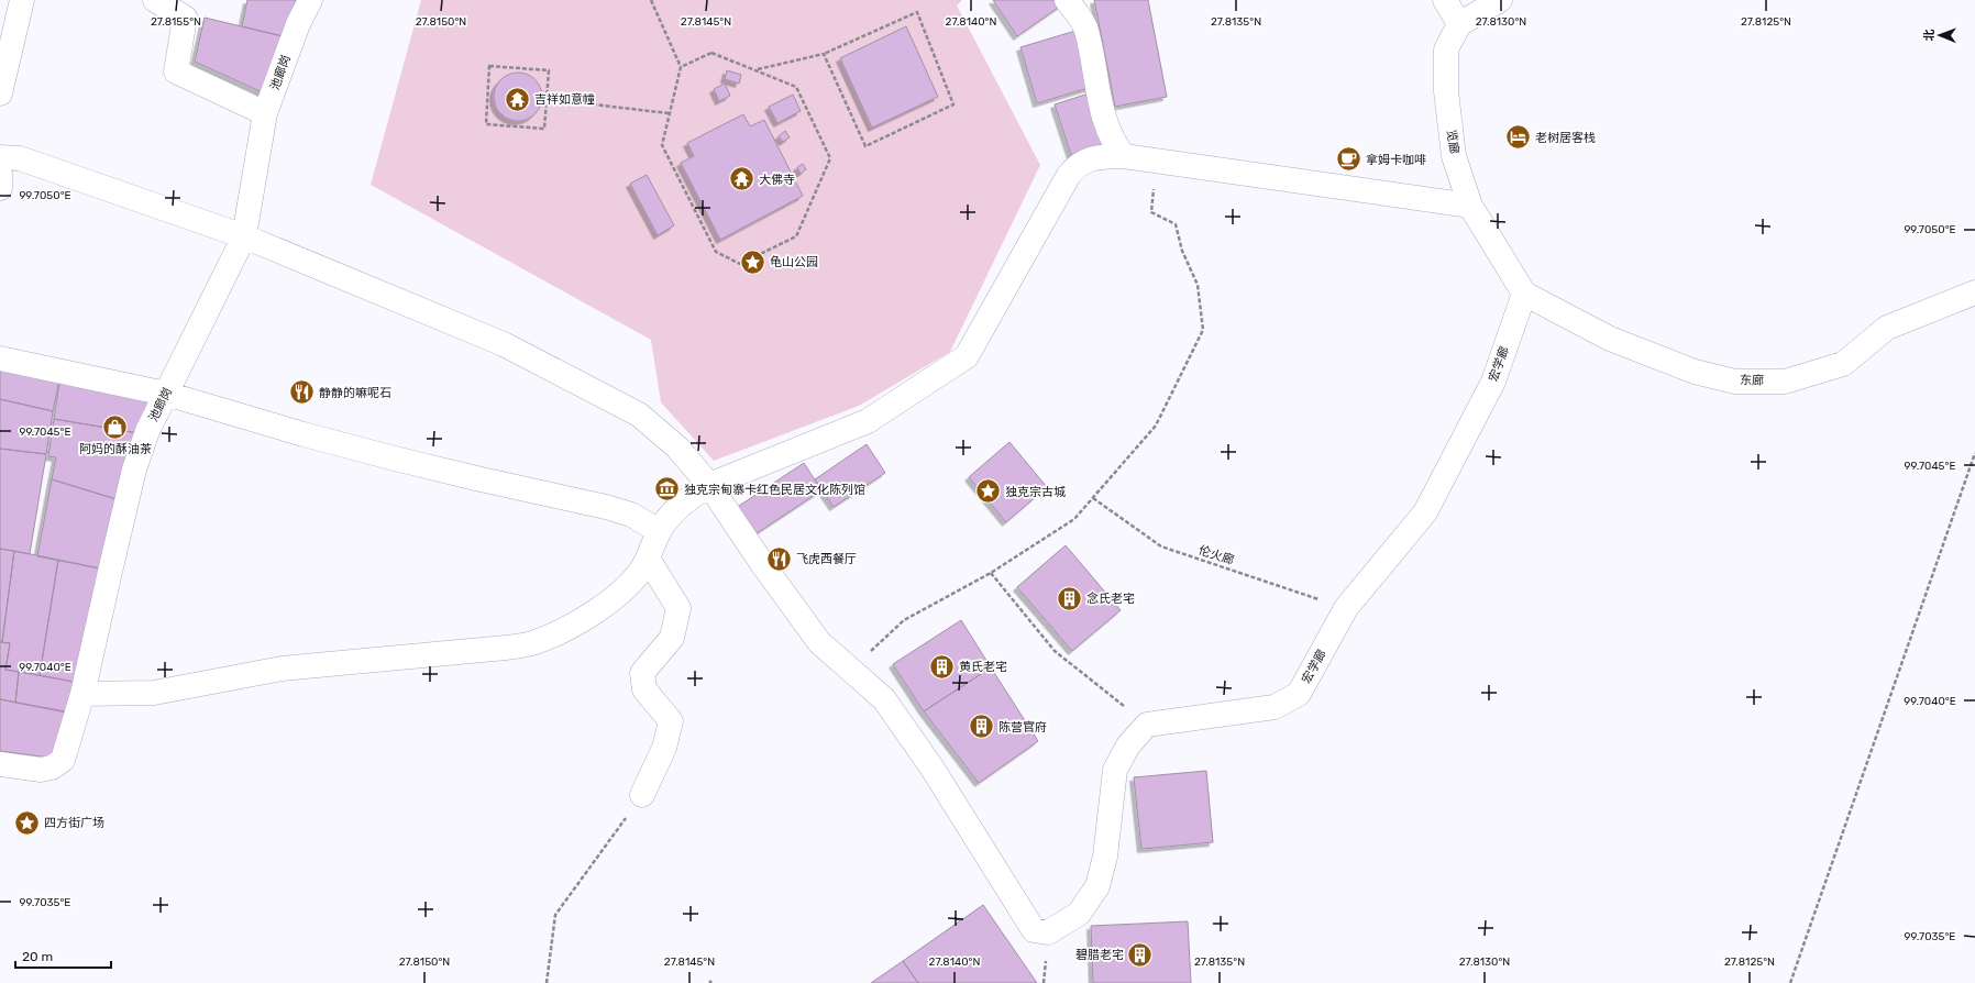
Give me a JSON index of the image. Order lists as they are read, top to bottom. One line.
{"streets":{"street":["池廊岗","览廊","宏学廊","东廊"],"path":["伦火廊"]},"crossings":[["览廊","宏学廊"],["览廊","东廊"],["宏学廊","东廊"],["宏学廊","伦火廊"]],"places":{"temple":["吉祥如意幢","大佛寺"],"hotel":["老树居客栈"],"cafe":["拿姆卡咖啡"],"place":["龟山公园","独克宗古城","四方街广场"],"restaurant":["静静的嘛呢石","飞虎西餐厅"],"shop":["阿妈的酥油茶"],"museum":["独克宗甸寨卡红色民居文化陈列馆"],"building":["念氏老宅","黄氏老宅","陈营官府","碧腊老宅"]},"scale_bar":"20 m","north":"left","coordinates":["27.8155°N","27.8150°N","27.8145°N","27.8140°N","27.8135°N","27.8130°N","27.8125°N","99.7050°E","99.7045°E","99.7040°E","99.7035°E"]}
